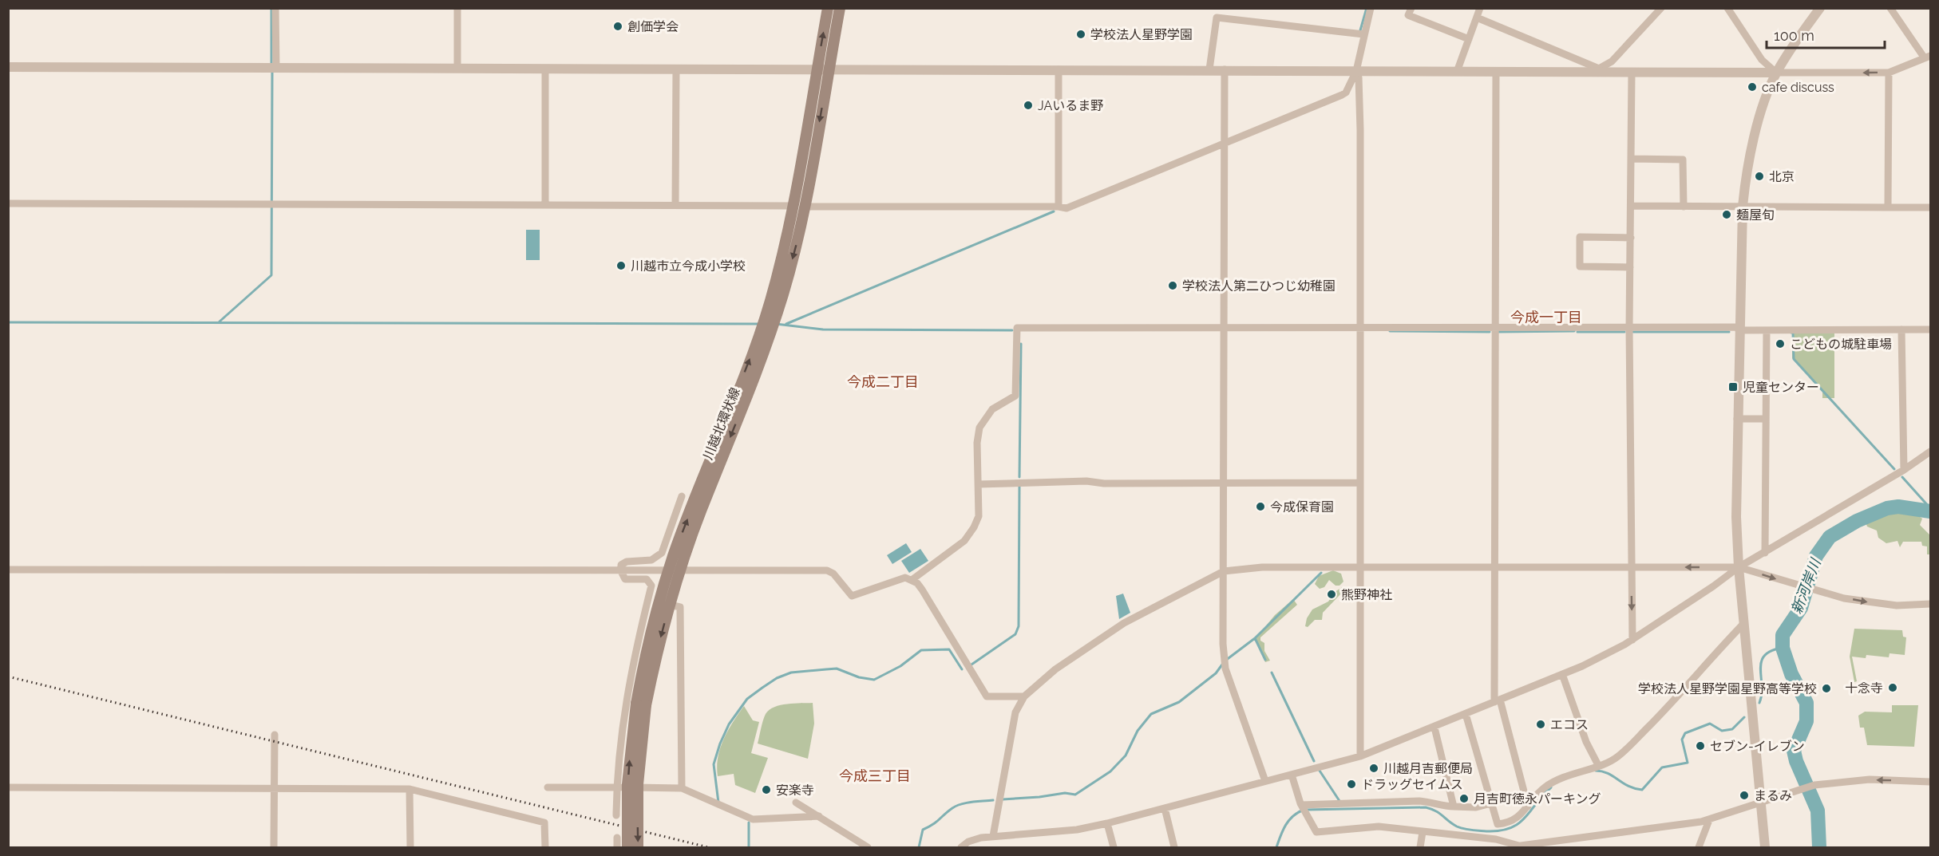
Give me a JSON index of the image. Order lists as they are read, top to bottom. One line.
{"streets":{"main road":["川越北環状線"]},"districts":["今成一丁目","今成二丁目","今成三丁目"],"water":["新河岸川"],"places":{"other":["創価学会","学校法人星野学園","cafe discuss","JAいるま野","北京","麺屋旬","川越市立今成小学校","学校法人第二ひつじ幼稚園","こどもの城駐車場","今成保育園","熊野神社","十念寺","学校法人星野学園星野高等学校","エコス","セブン-イレブン","川越月吉郵便局","ドラッグセイムス","安楽寺","まるみ","月吉町徳永パーキング"],"transit":["児童センター"]},"scale_bar":"100 m"}
